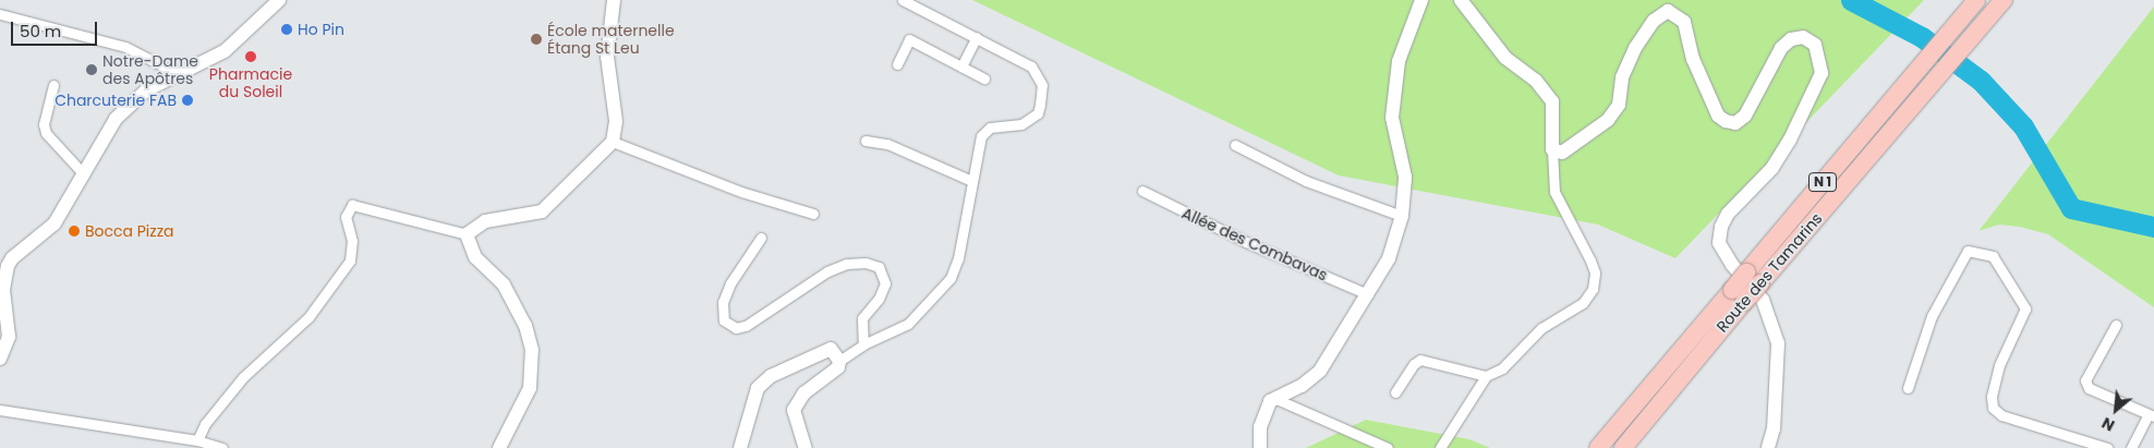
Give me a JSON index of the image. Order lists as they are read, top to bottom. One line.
{"streets":{"highway":["N 1","Route des Tamarins"],"street":["Allée des Combavas"]},"places":["Ho Pin","École maternelle Étang St Leu","Pharmacie du Soleil","Notre-Dame des Apôtres","Charcuterie FAB","Bocca Pizza"],"scale_bar":"50 m","north":"bottom left"}
